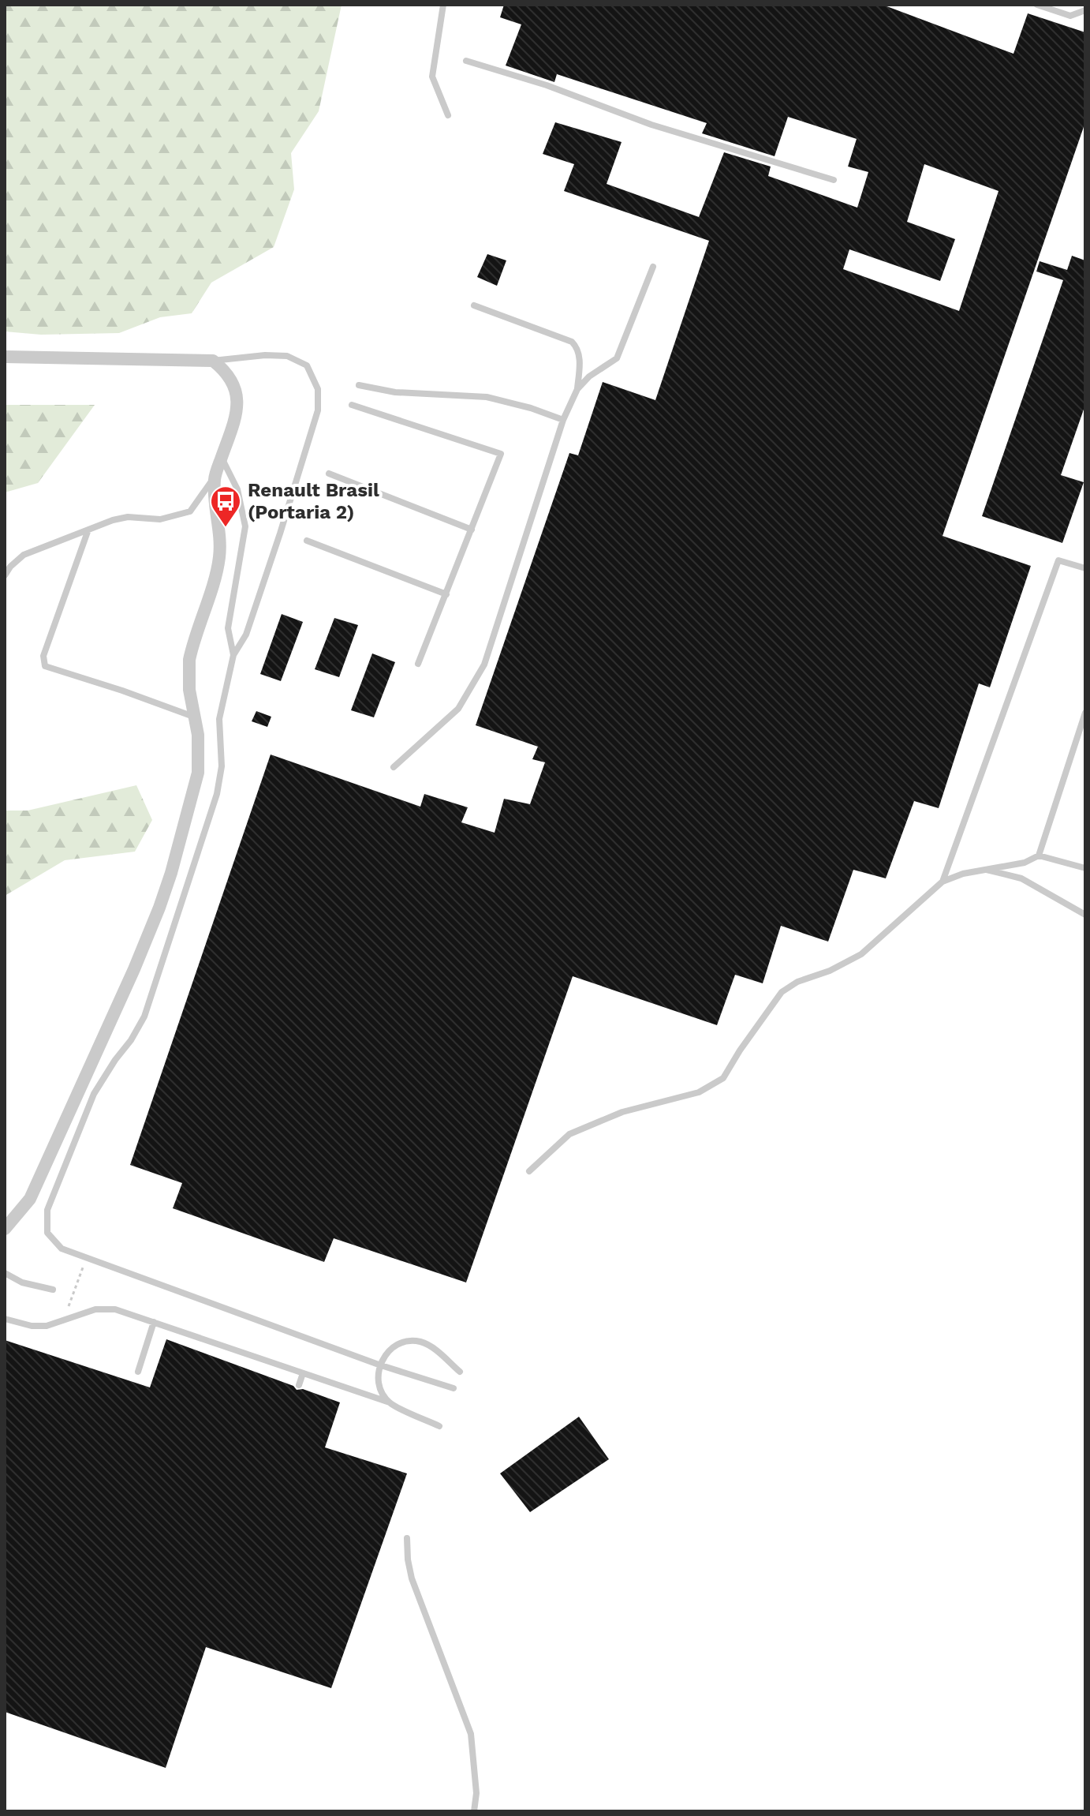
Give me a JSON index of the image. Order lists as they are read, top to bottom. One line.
{"places":{"bus stop":["Renault Brasil (Portaria 2)"]}}
